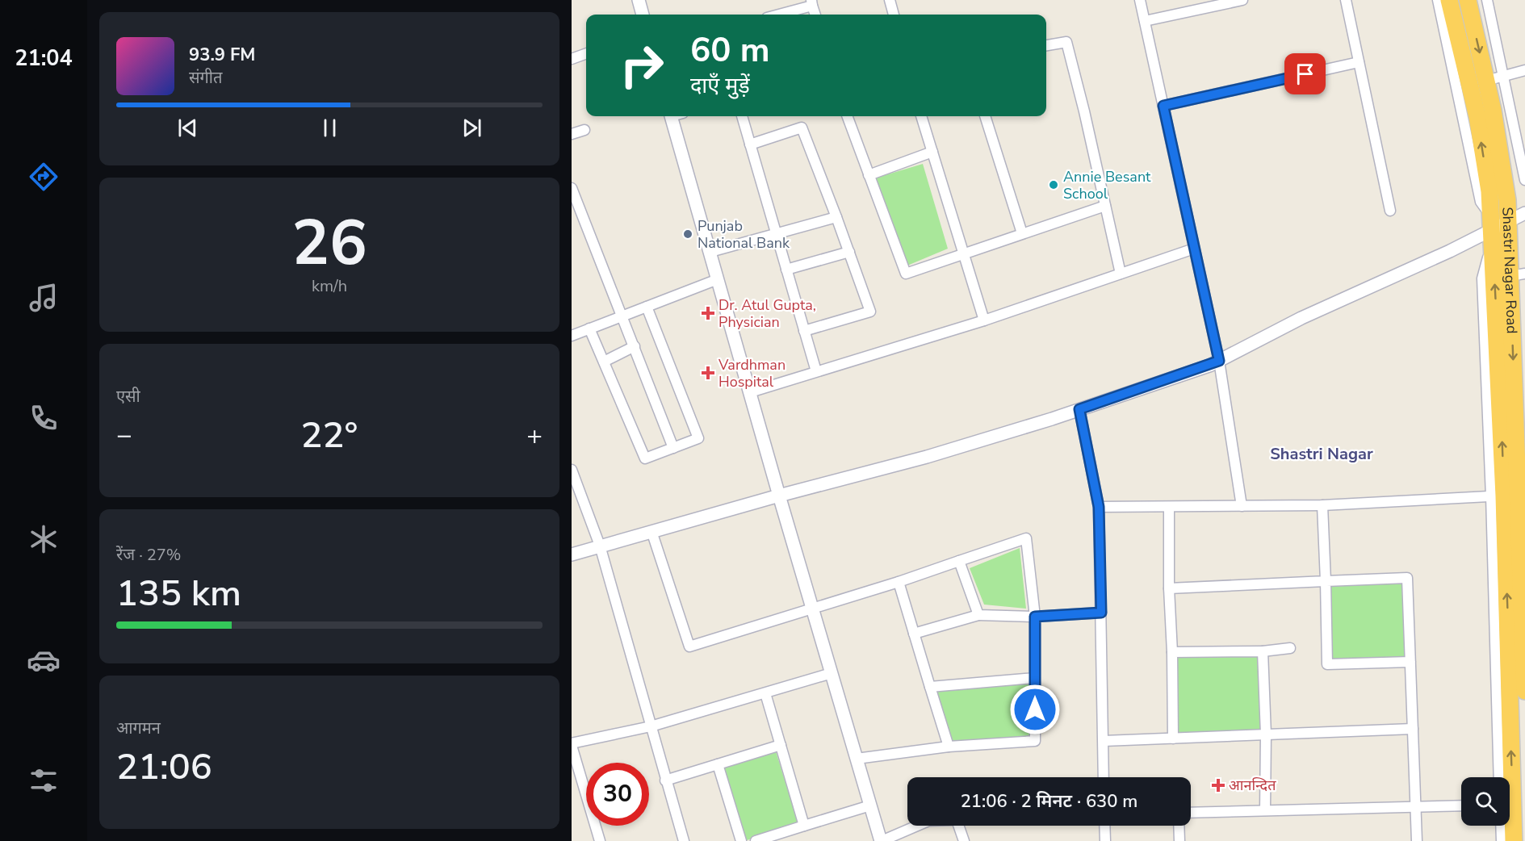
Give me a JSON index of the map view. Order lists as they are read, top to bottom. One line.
{"streets":{"highway":["Shastri Nagar Road"]},"districts":["Shastri Nagar"],"places":{"other":["Annie Besant School","Punjab National Bank"],"health":["Dr. Atul Gupta, Physician","Vardhman Hospital","आनन्दित"]},"page":{"tabs":"21:04","turn":["60 m","दाएँ मुड़ें"],"song":["93.9 FM","संगीत"],"tile":[["26","km/h"],"एसी",["रेंज · 27%","135 km"],["आगमन","21:06"]],"heat":["−","22°","+"],"limit":"30","trip":"21:06 · 2 मिनट · 630 m"}}
